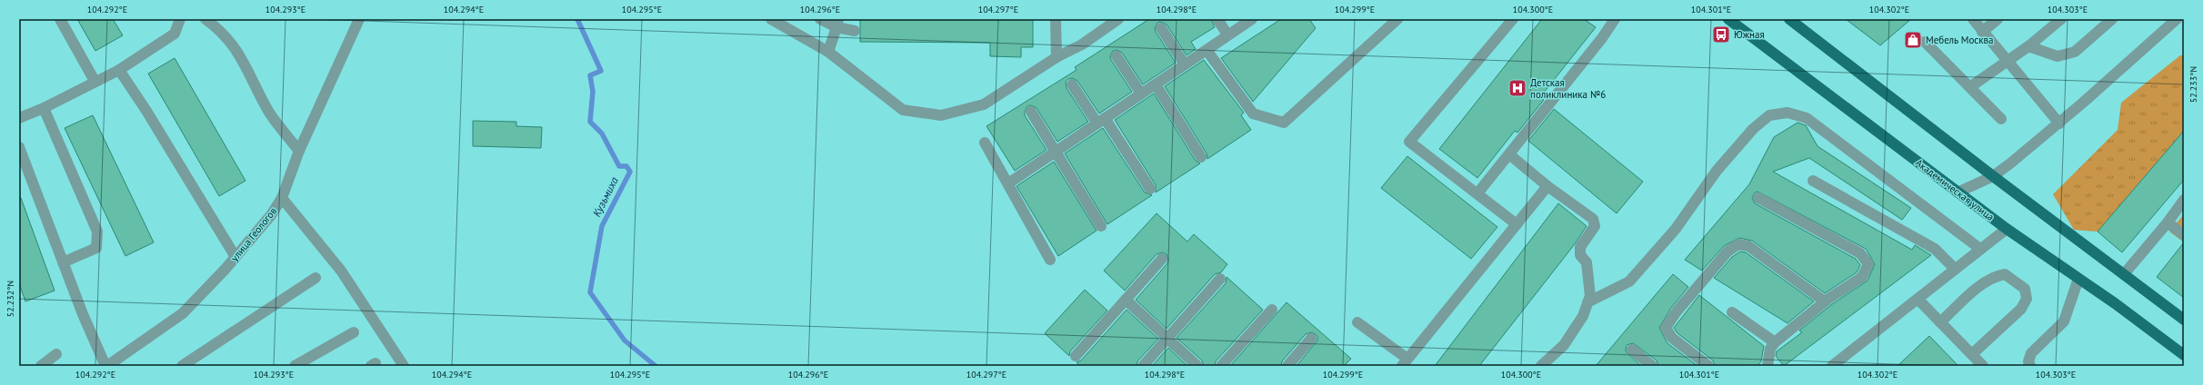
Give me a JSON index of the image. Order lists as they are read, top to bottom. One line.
{"streets":{"main road":["Академическая улица"],"street":["улица Геологов"]},"water":["Кузьмиха"],"places":{"bus stop":["Южная"],"shop":["Мебель Москва"],"hospital":["Детская поликлиника №6"]},"coordinates":["104.292°E","104.293°E","104.294°E","104.295°E","104.296°E","104.297°E","104.298°E","104.299°E","104.300°E","104.301°E","104.302°E","104.303°E","52.233°N","52.232°N"]}
